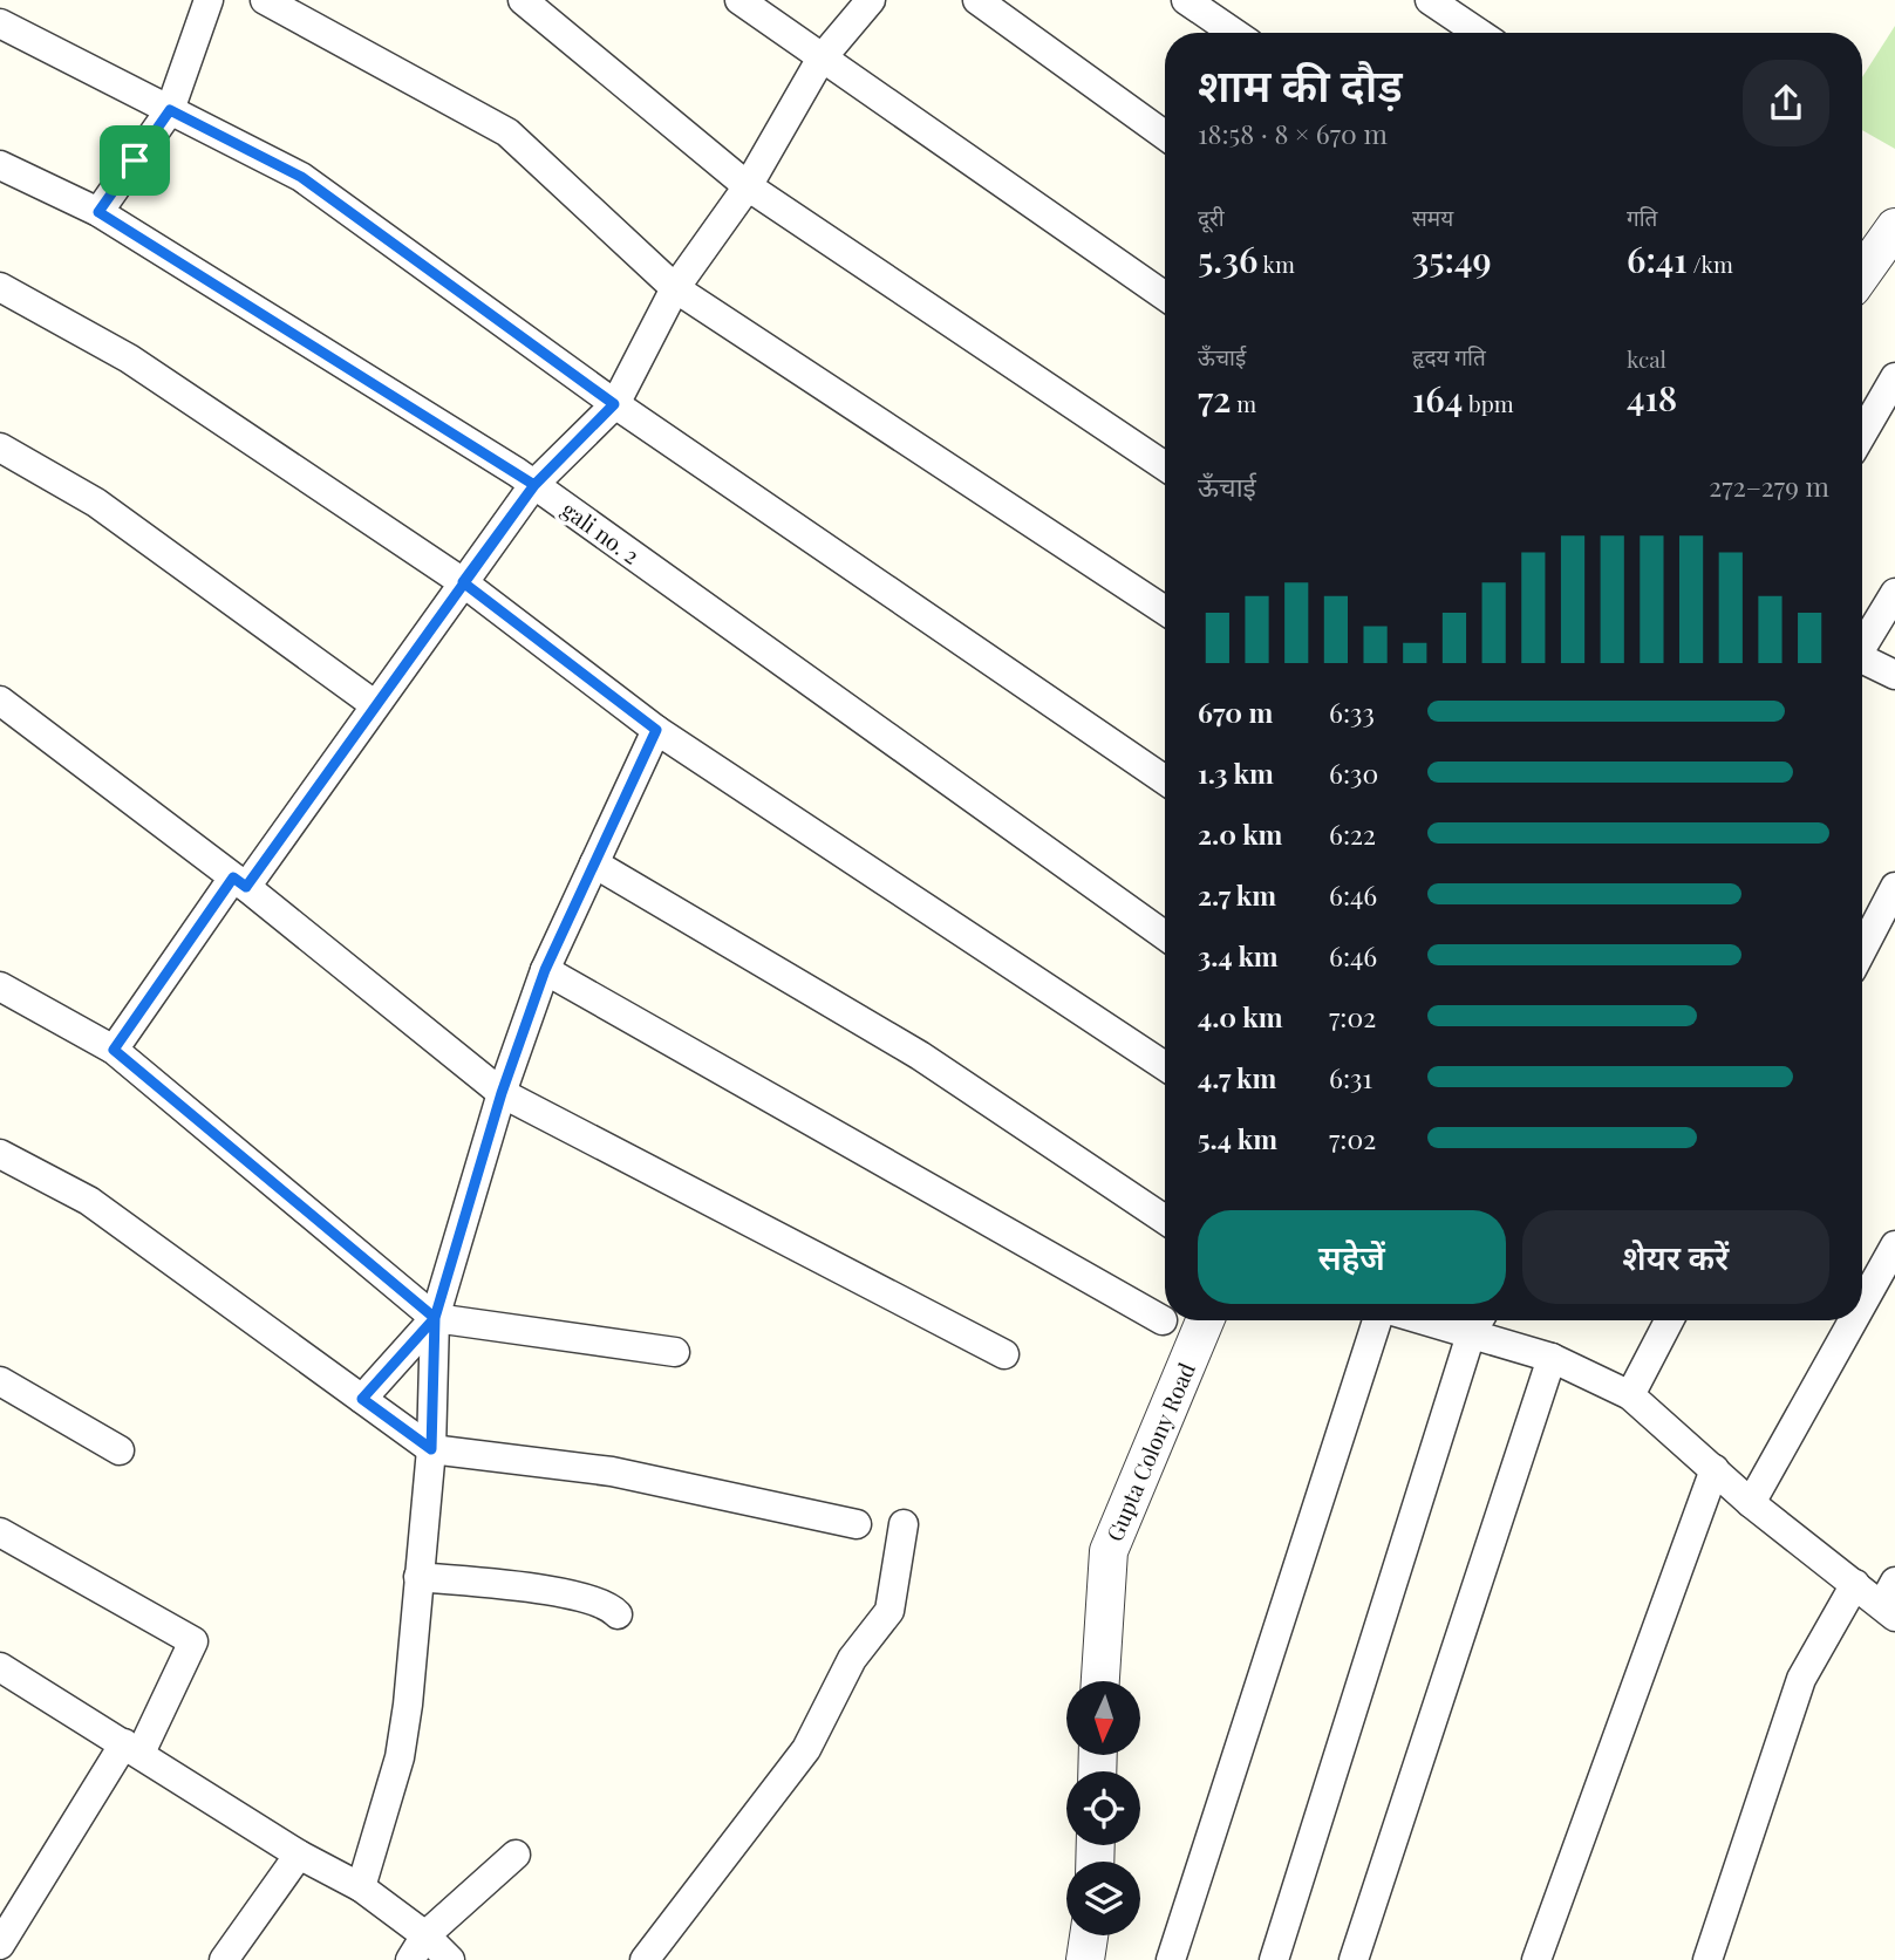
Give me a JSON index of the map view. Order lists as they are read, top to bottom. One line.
{"streets":{"street":["gali no. 2","Gupta Colony Road"]},"north":"bottom","page":{"heading":["शाम की दौड़","18:58 · 8 × 670 m"],"stats":[["दूरी","5.36 km"],["समय","35:49"],["गति","6:41 /km"],["ऊँचाई","72 m"],["हृदय गति","164 bpm"],["kcal","418"]],"chart":["ऊँचाई","272–279 m"],"list":[{"name":"670 m","note":"6:33"},{"name":"1.3 km","note":"6:30"},{"name":"2.0 km","note":"6:22"},{"name":"2.7 km","note":"6:46"},{"name":"3.4 km","note":"6:46"},{"name":"4.0 km","note":"7:02"},{"name":"4.7 km","note":"6:31"},{"name":"5.4 km","note":"7:02"}],"buttons":["सहेजें","शेयर करें"]}}
